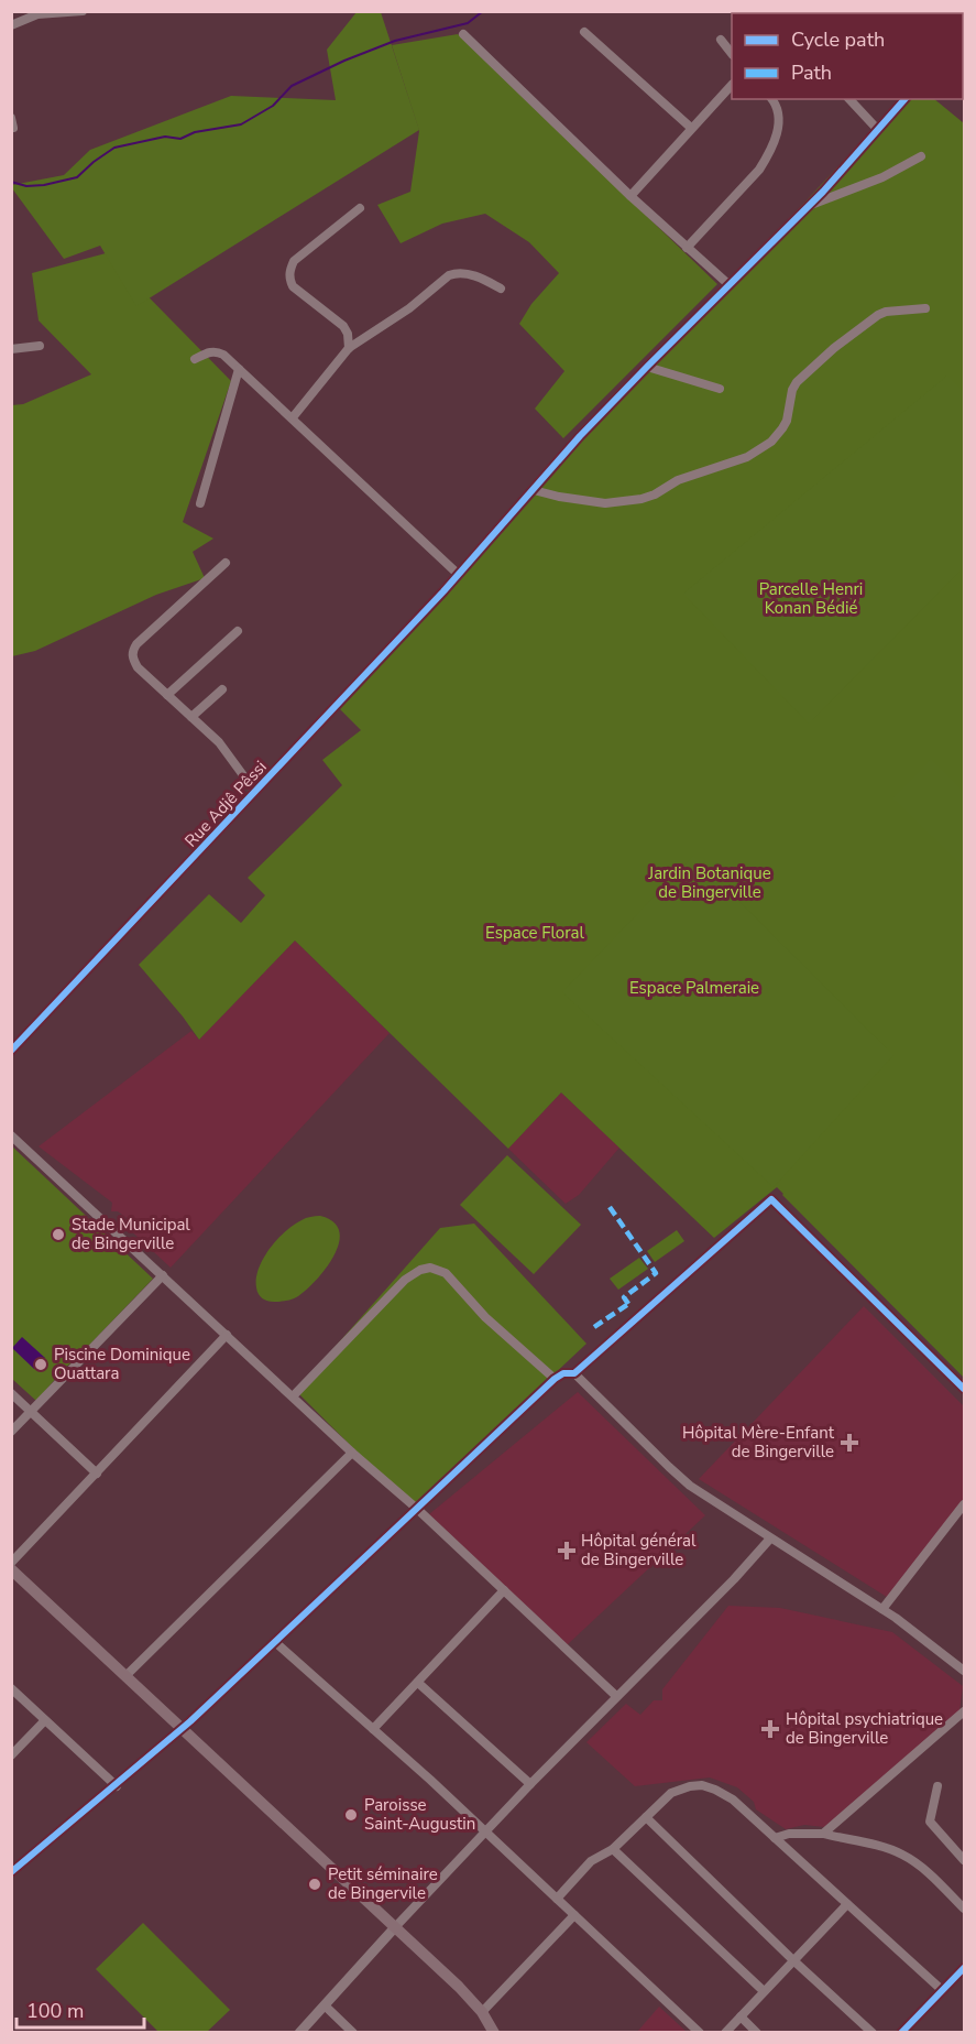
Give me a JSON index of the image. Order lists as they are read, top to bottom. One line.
{"streets":{"street":["Rue Adjê Pêssi"]},"parks":["Parcelle Henri Konan Bédié","Jardin Botanique de Bingerville","Espace Floral","Espace Palmeraie"],"places":{"other":["Stade Municipal de Bingerville","Piscine Dominique Ouattara","Paroisse Saint-Augustin","Petit séminaire de Bingervile"],"health":["Hôpital Mère-Enfant de Bingerville","Hôpital général de Bingerville","Hôpital psychiatrique de Bingerville"]},"legend":["Cycle path","Path"],"scale_bar":"100 m"}
